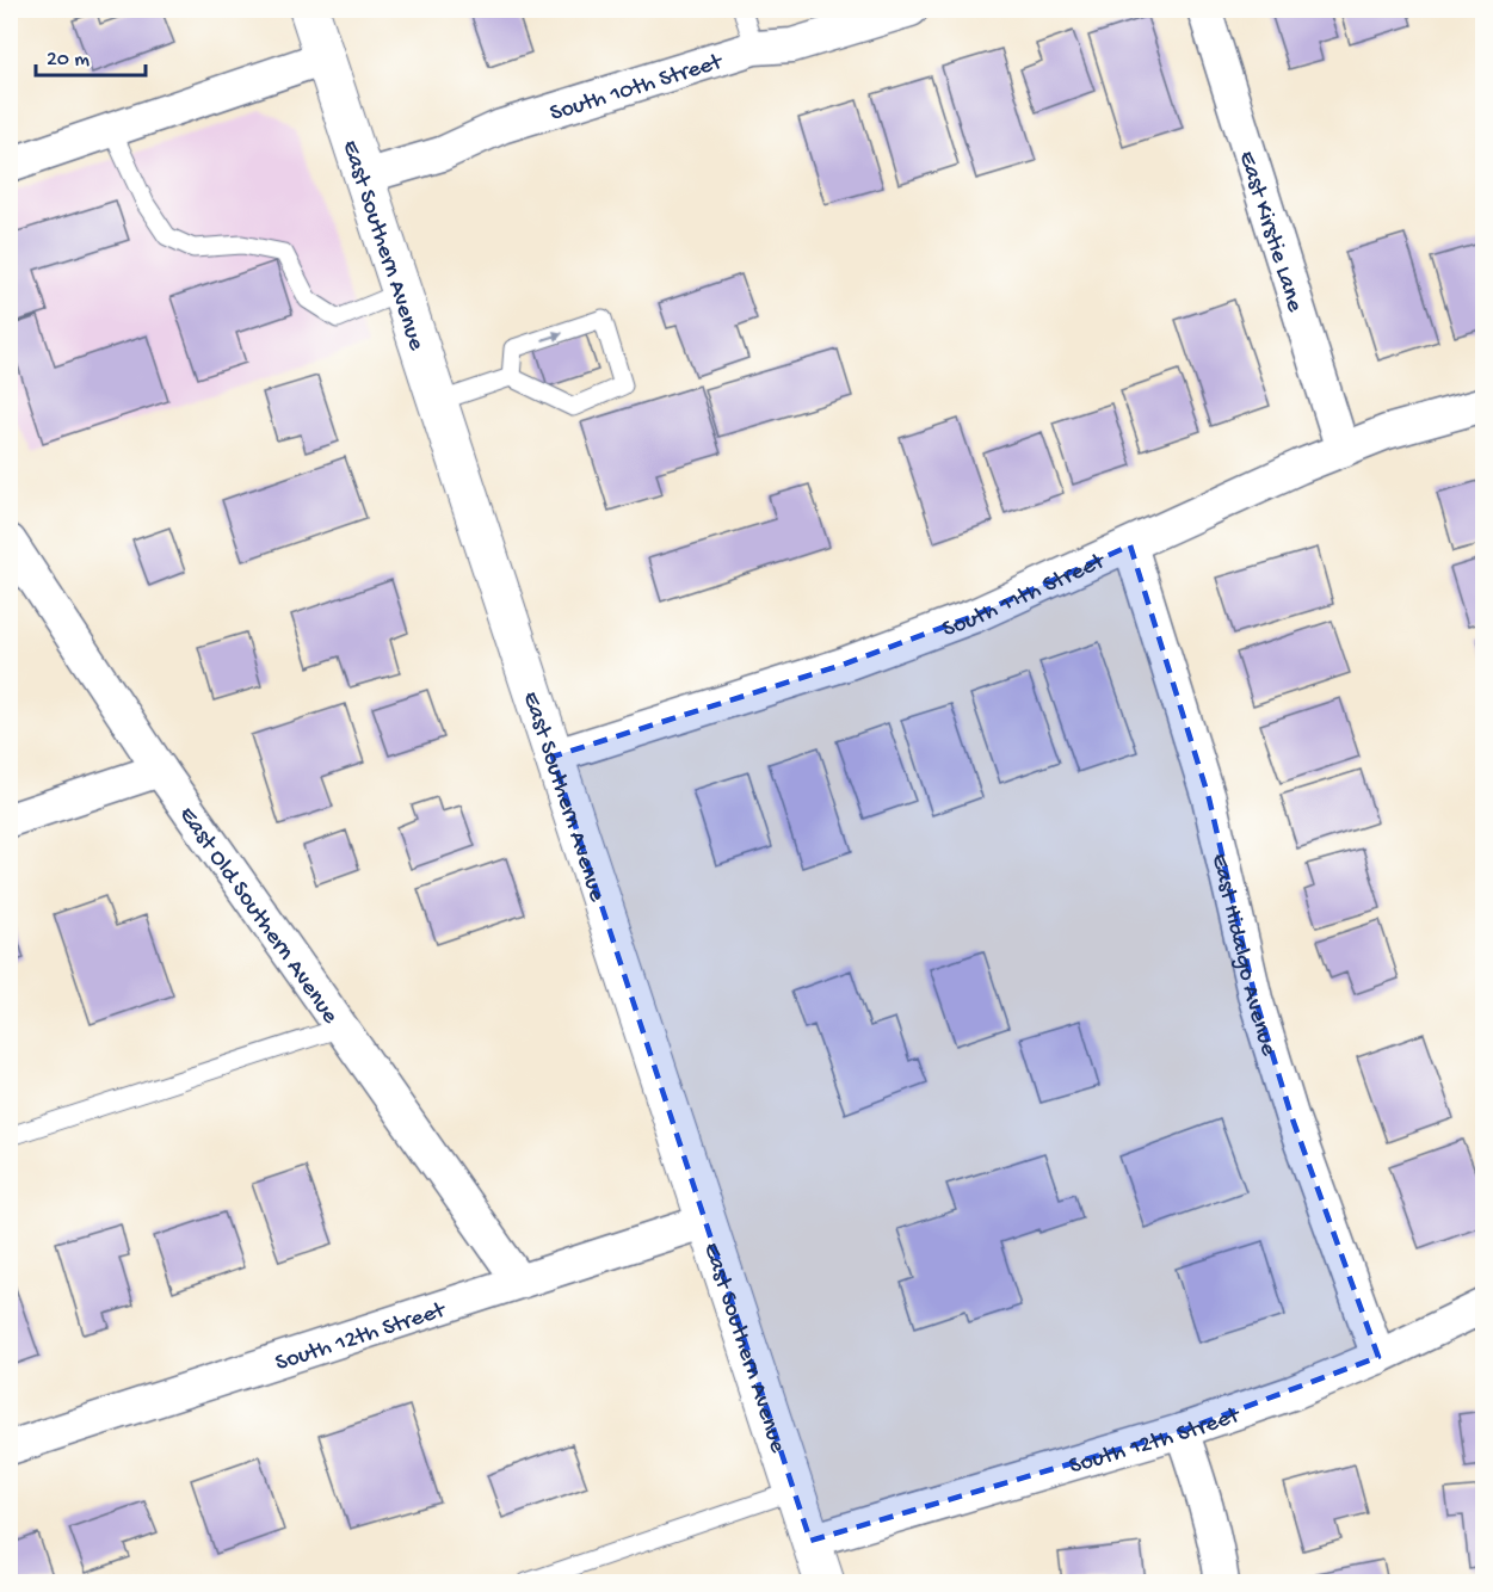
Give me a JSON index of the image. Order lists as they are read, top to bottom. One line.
{"streets":{"main road":["East Southern Avenue"],"street":["South 10th Street","East Kirstie Lane","South 11th Street","East Old Southern Avenue","East Hidalgo Avenue","South 12th Street"]},"crossings":[["South 10th Street","East Southern Avenue"],["East Kirstie Lane","South 11th Street"],["East Southern Avenue","South 11th Street"],["East Southern Avenue","South 12th Street"],["South 11th Street","East Hidalgo Avenue"],["East Old Southern Avenue","South 12th Street"],["East Hidalgo Avenue","South 12th Street"]],"scale_bar":"20 m"}
